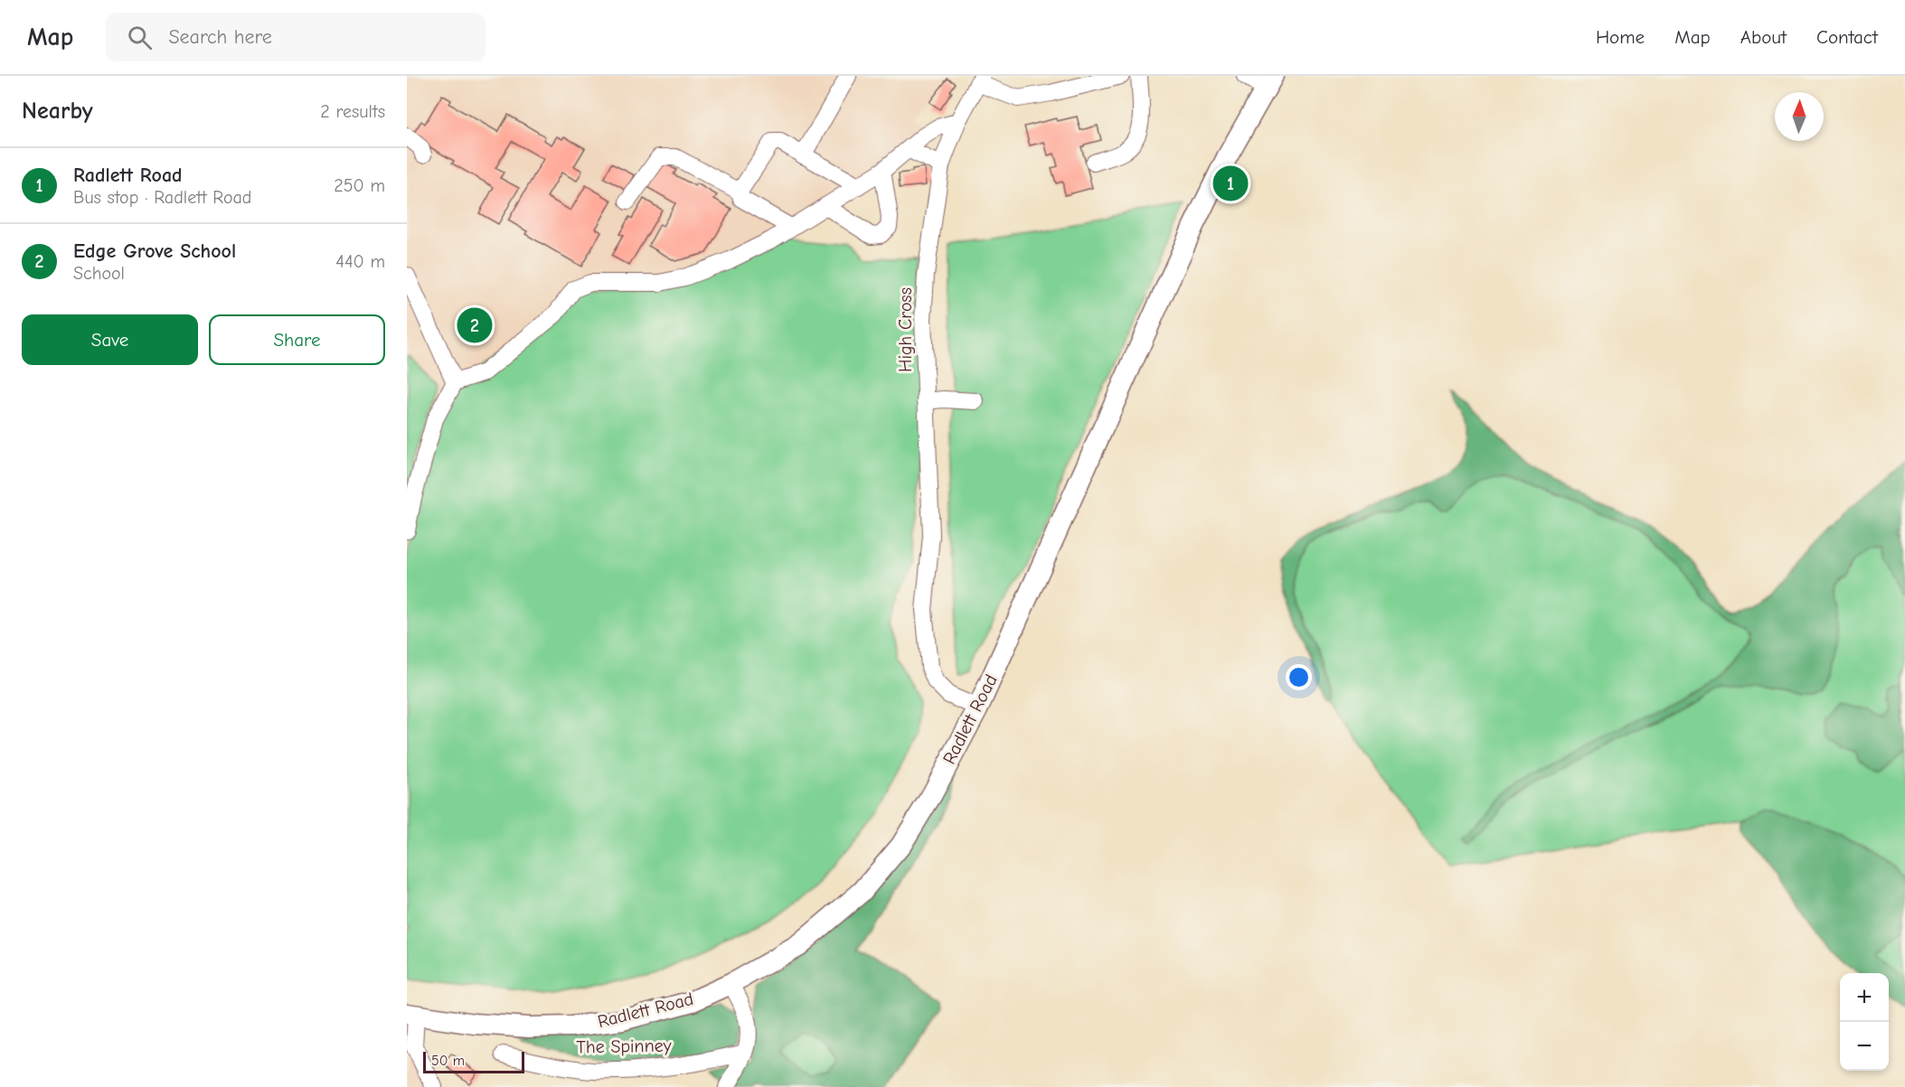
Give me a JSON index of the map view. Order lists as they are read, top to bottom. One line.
{"streets":{"main road":["Radlett Road"],"street":["High Cross","The Spinney"]},"crossings":[["High Cross","Radlett Road"]],"scale_bar":"50 m","north":"top","page":{"header":"Map","search":"Search here","nav":["Home","Map","About","Contact"],"heading":["Nearby","2 results"],"list":[{"mark":"1","name":"Radlett Road","note":"Bus stop · Radlett Road","value":"250 m"},{"mark":"2","name":"Edge Grove School","note":"School","value":"440 m"}],"pins":["1","2"],"buttons":["Save","Share"],"map_buttons":["+","−"],"scale":"50 m"}}
